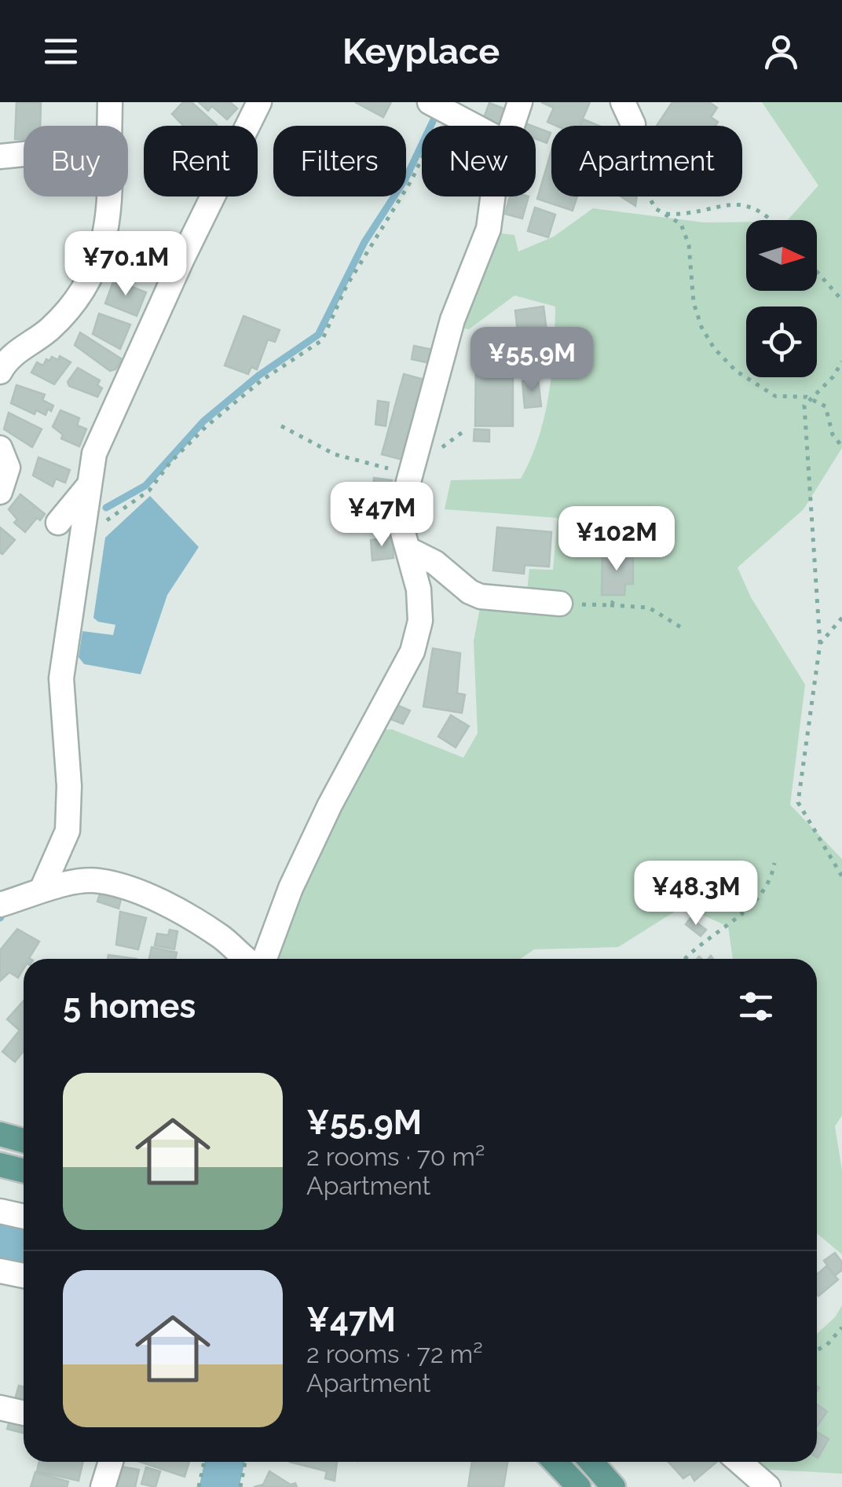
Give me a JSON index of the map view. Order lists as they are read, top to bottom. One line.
{"north":"right","page":{"header":"Keyplace","chip":["Buy","Rent","Filters","New","Apartment"],"price":["¥70.1M","¥55.9M","¥47M","¥102M","¥48.3M"],"heading":"5 homes","list":[{"name":"¥55.9M","note":"2 rooms · 70 m² · Apartment"},{"name":"¥47M","note":"2 rooms · 72 m² · Apartment"}]}}
